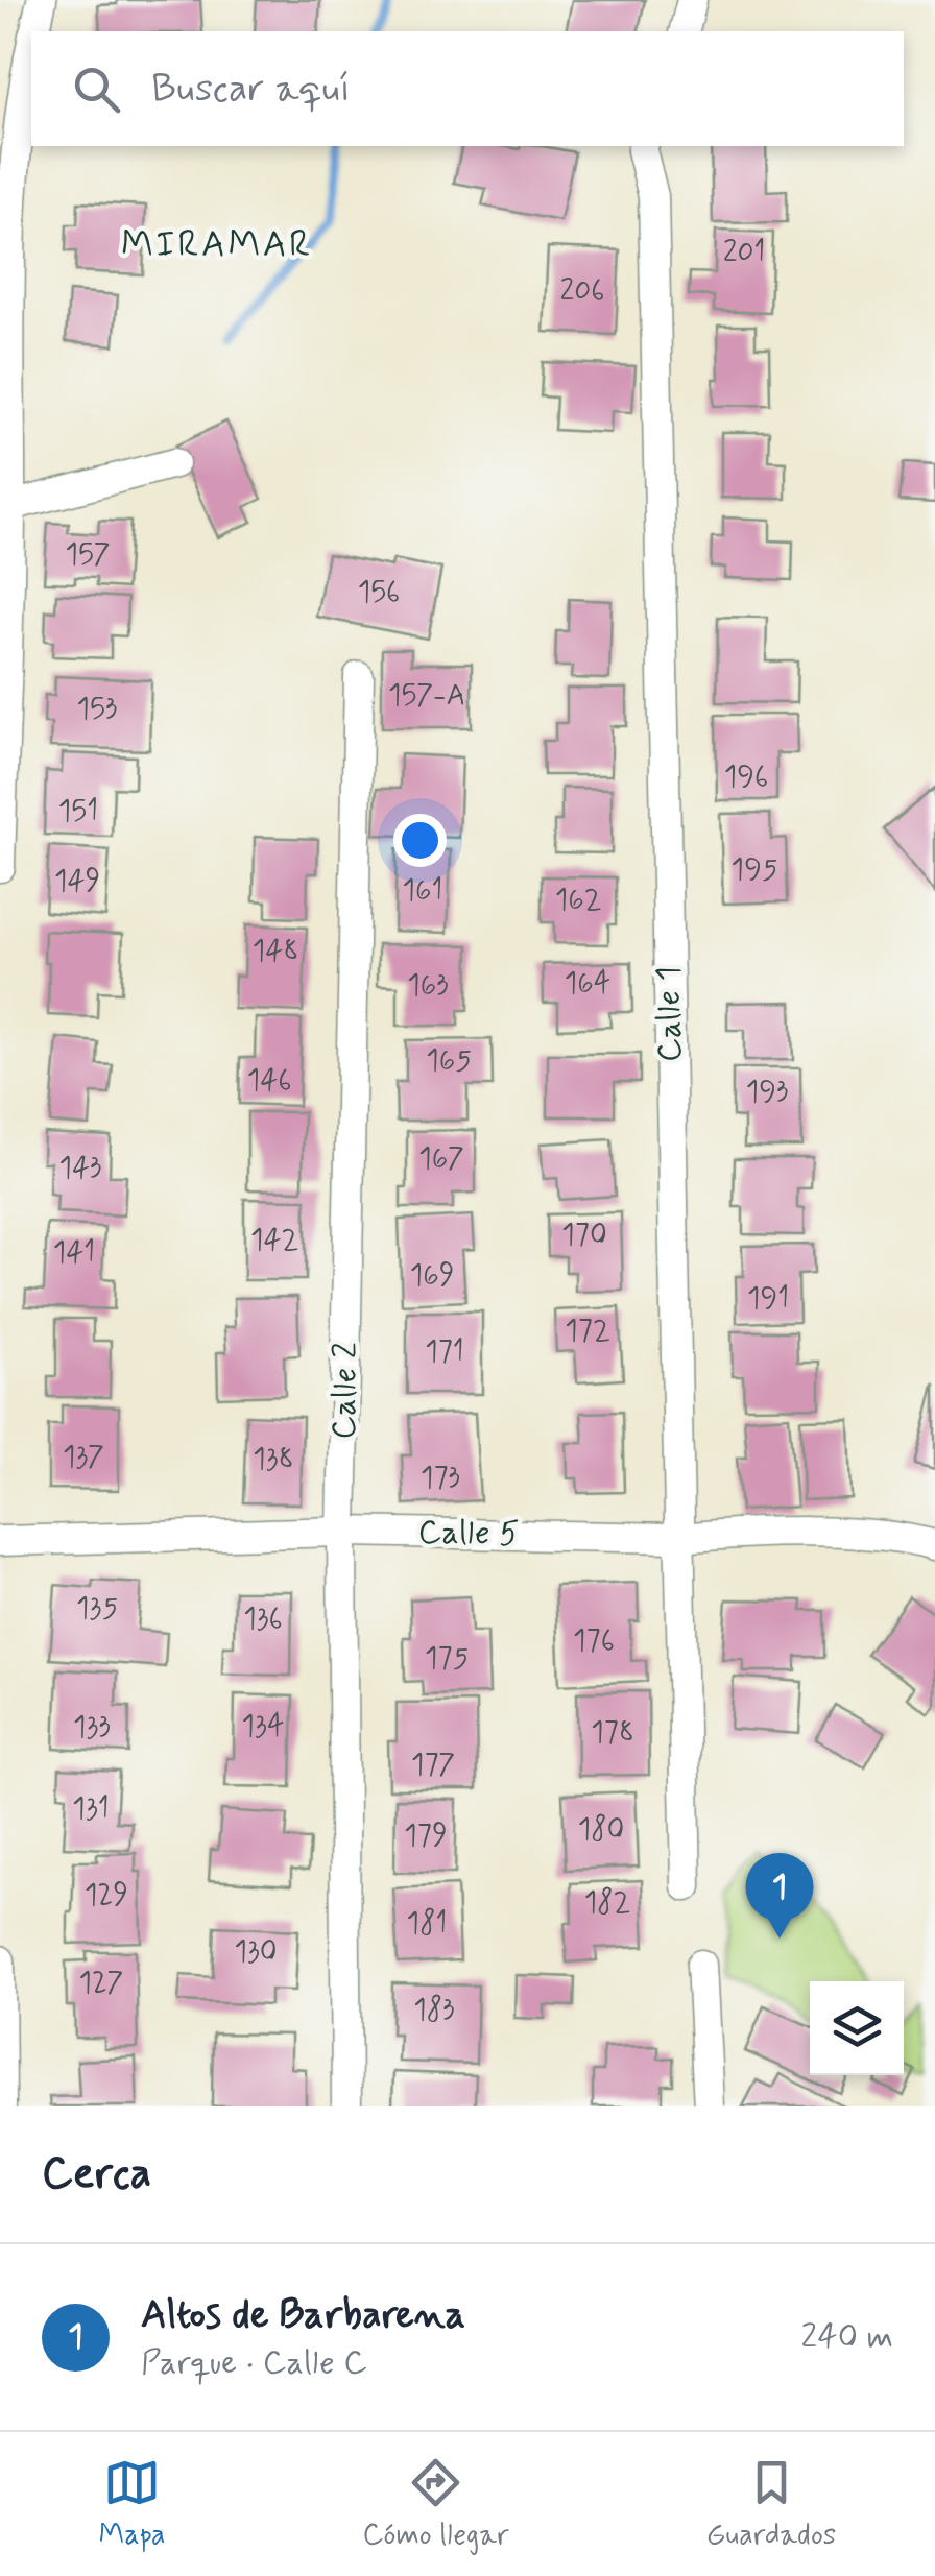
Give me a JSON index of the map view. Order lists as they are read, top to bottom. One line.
{"streets":{"street":["Calle 1","Calle 2","Calle 5"]},"crossings":[["Calle 1","Calle 5"],["Calle 2","Calle 5"]],"districts":["MIRAMAR"],"house_numbers":["201","206","157","156","157-A","153","196","151","195","149","161","162","148","164","163","165","146","193","167","143","170","142","141","169","191","172","171","137","138","173","135","136","176","175","134","133","178","177","131","180","179","129","182","181","130","127","183"],"page":{"search":"Buscar aquí","pins":"1","heading":"Cerca","list":[{"mark":"1","name":"Altos de Barbarena","note":"Parque · Calle C","value":"240 m"}],"nav":["Mapa","Cómo llegar","Guardados"]}}
